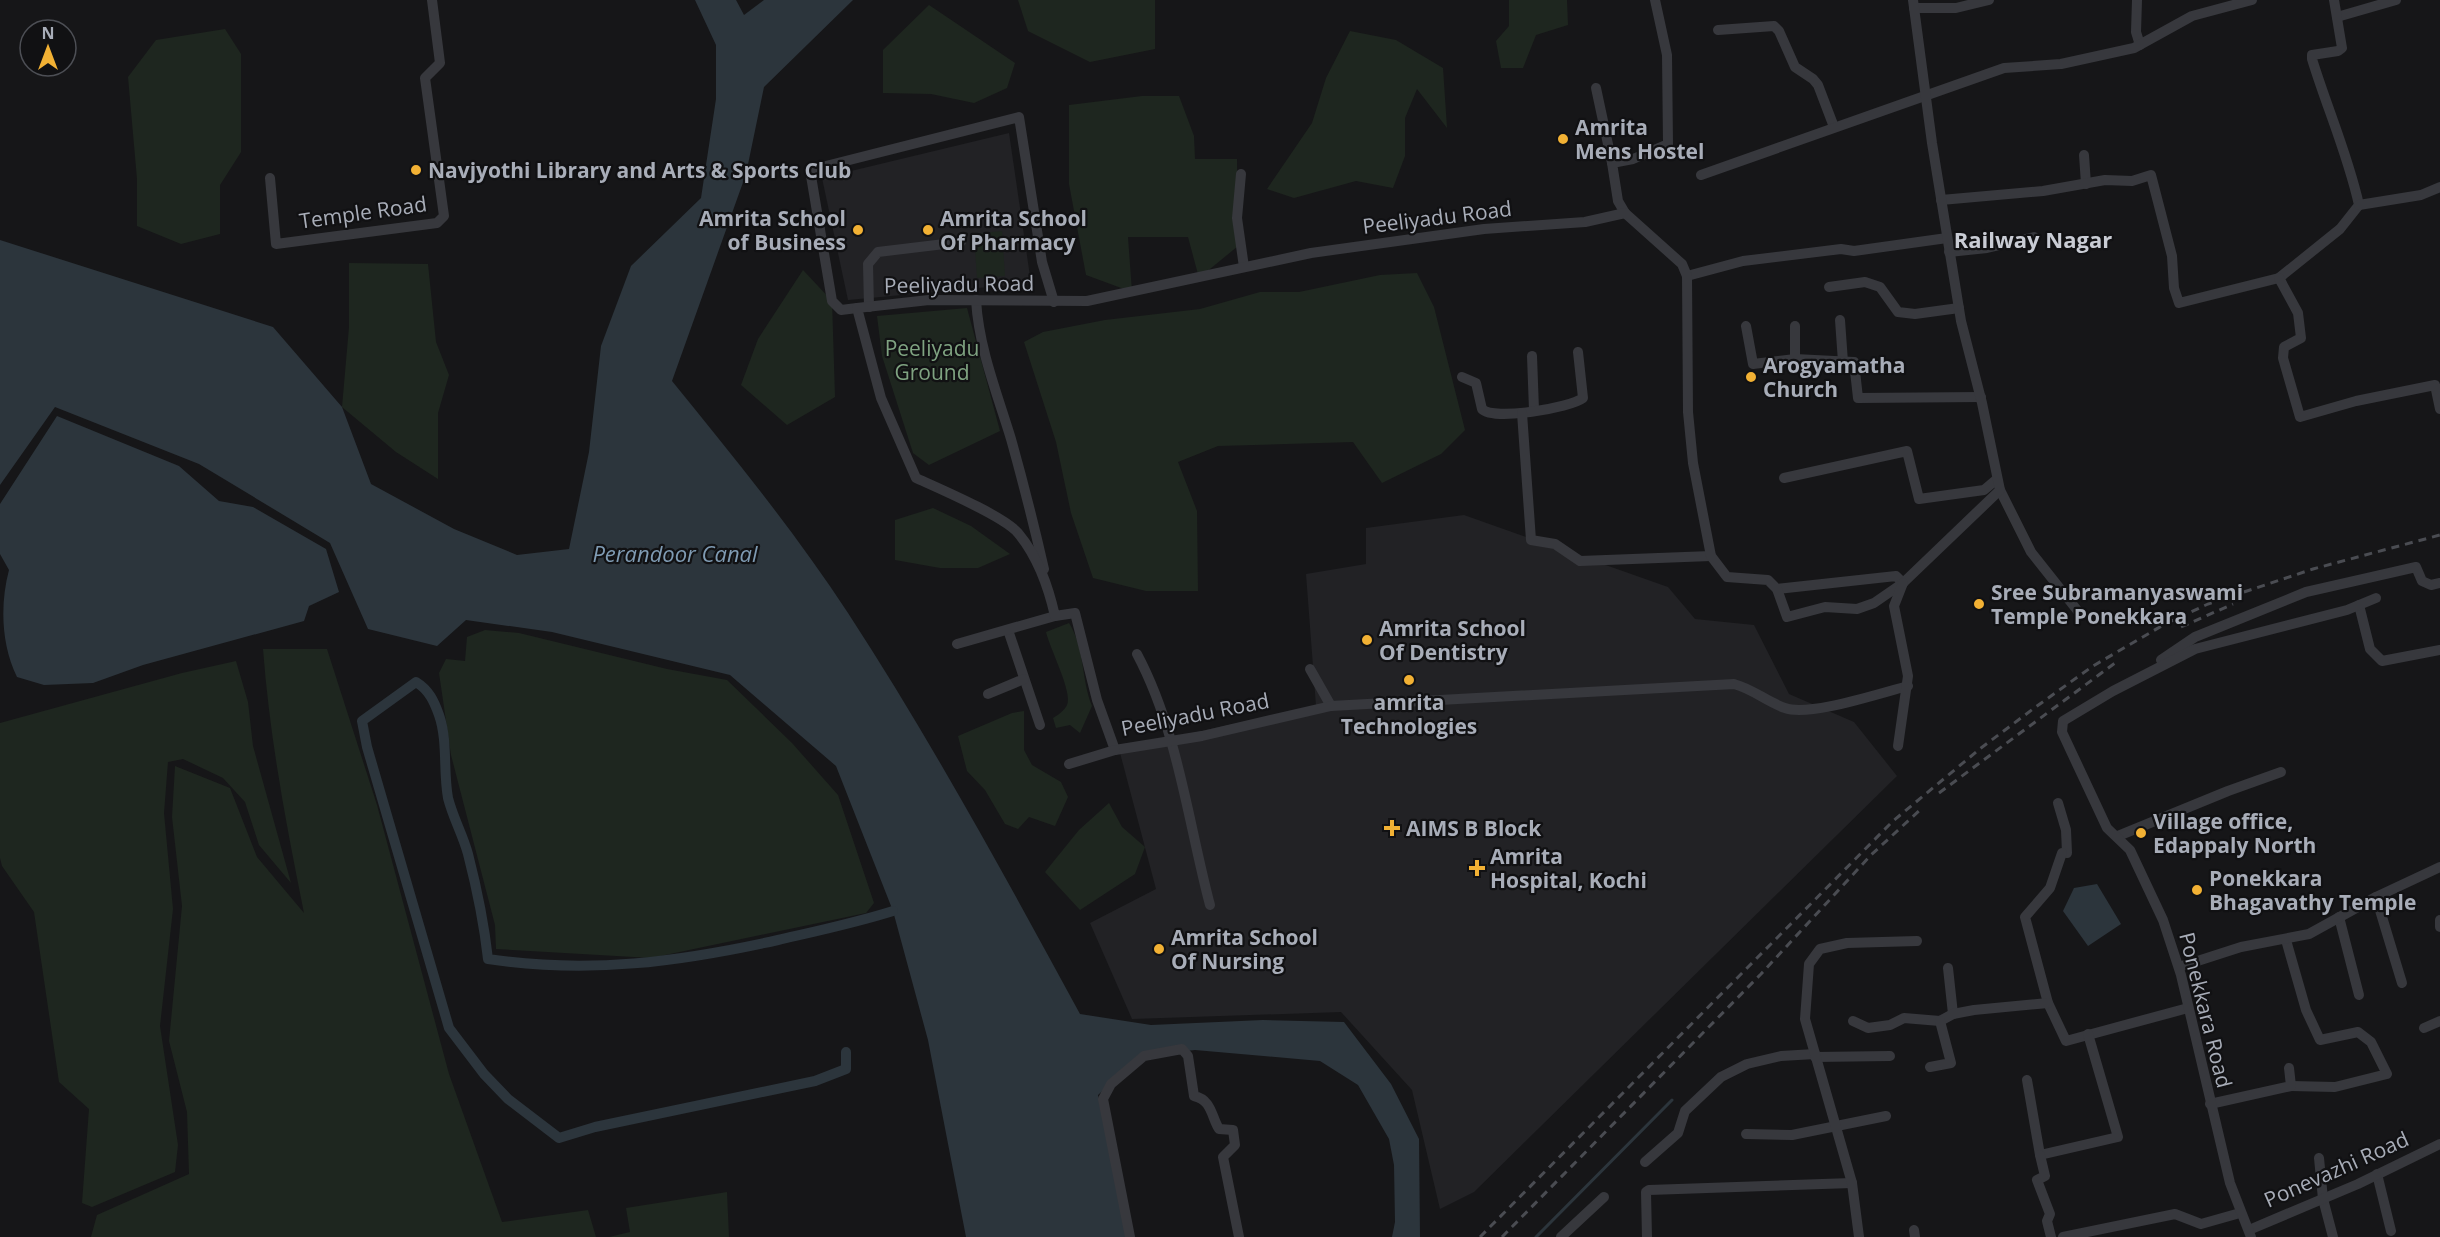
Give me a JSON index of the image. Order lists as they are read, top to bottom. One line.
{"streets":{"street":["Temple Road","Peeliyadu Road","Ponekkara Road","Ponevazhi Road"]},"crossings":[["Ponekkara Road","Ponevazhi Road"]],"districts":["Railway Nagar"],"water":["Perandoor Canal"],"parks":["Peeliyadu Ground"],"places":{"other":["Amrita Mens Hostel","Navjyothi Library and Arts & Sports Club","Amrita School of Business","Amrita School Of Pharmacy","Arogyamatha Church","Sree Subramanyaswami Temple Ponekkara","Amrita School Of Dentistry","amrita Technologies","Village office, Edappaly North","Ponekkara Bhagavathy Temple","Amrita School Of Nursing"],"health":["AIMS B Block","Amrita Hospital, Kochi"]},"north":"top"}
